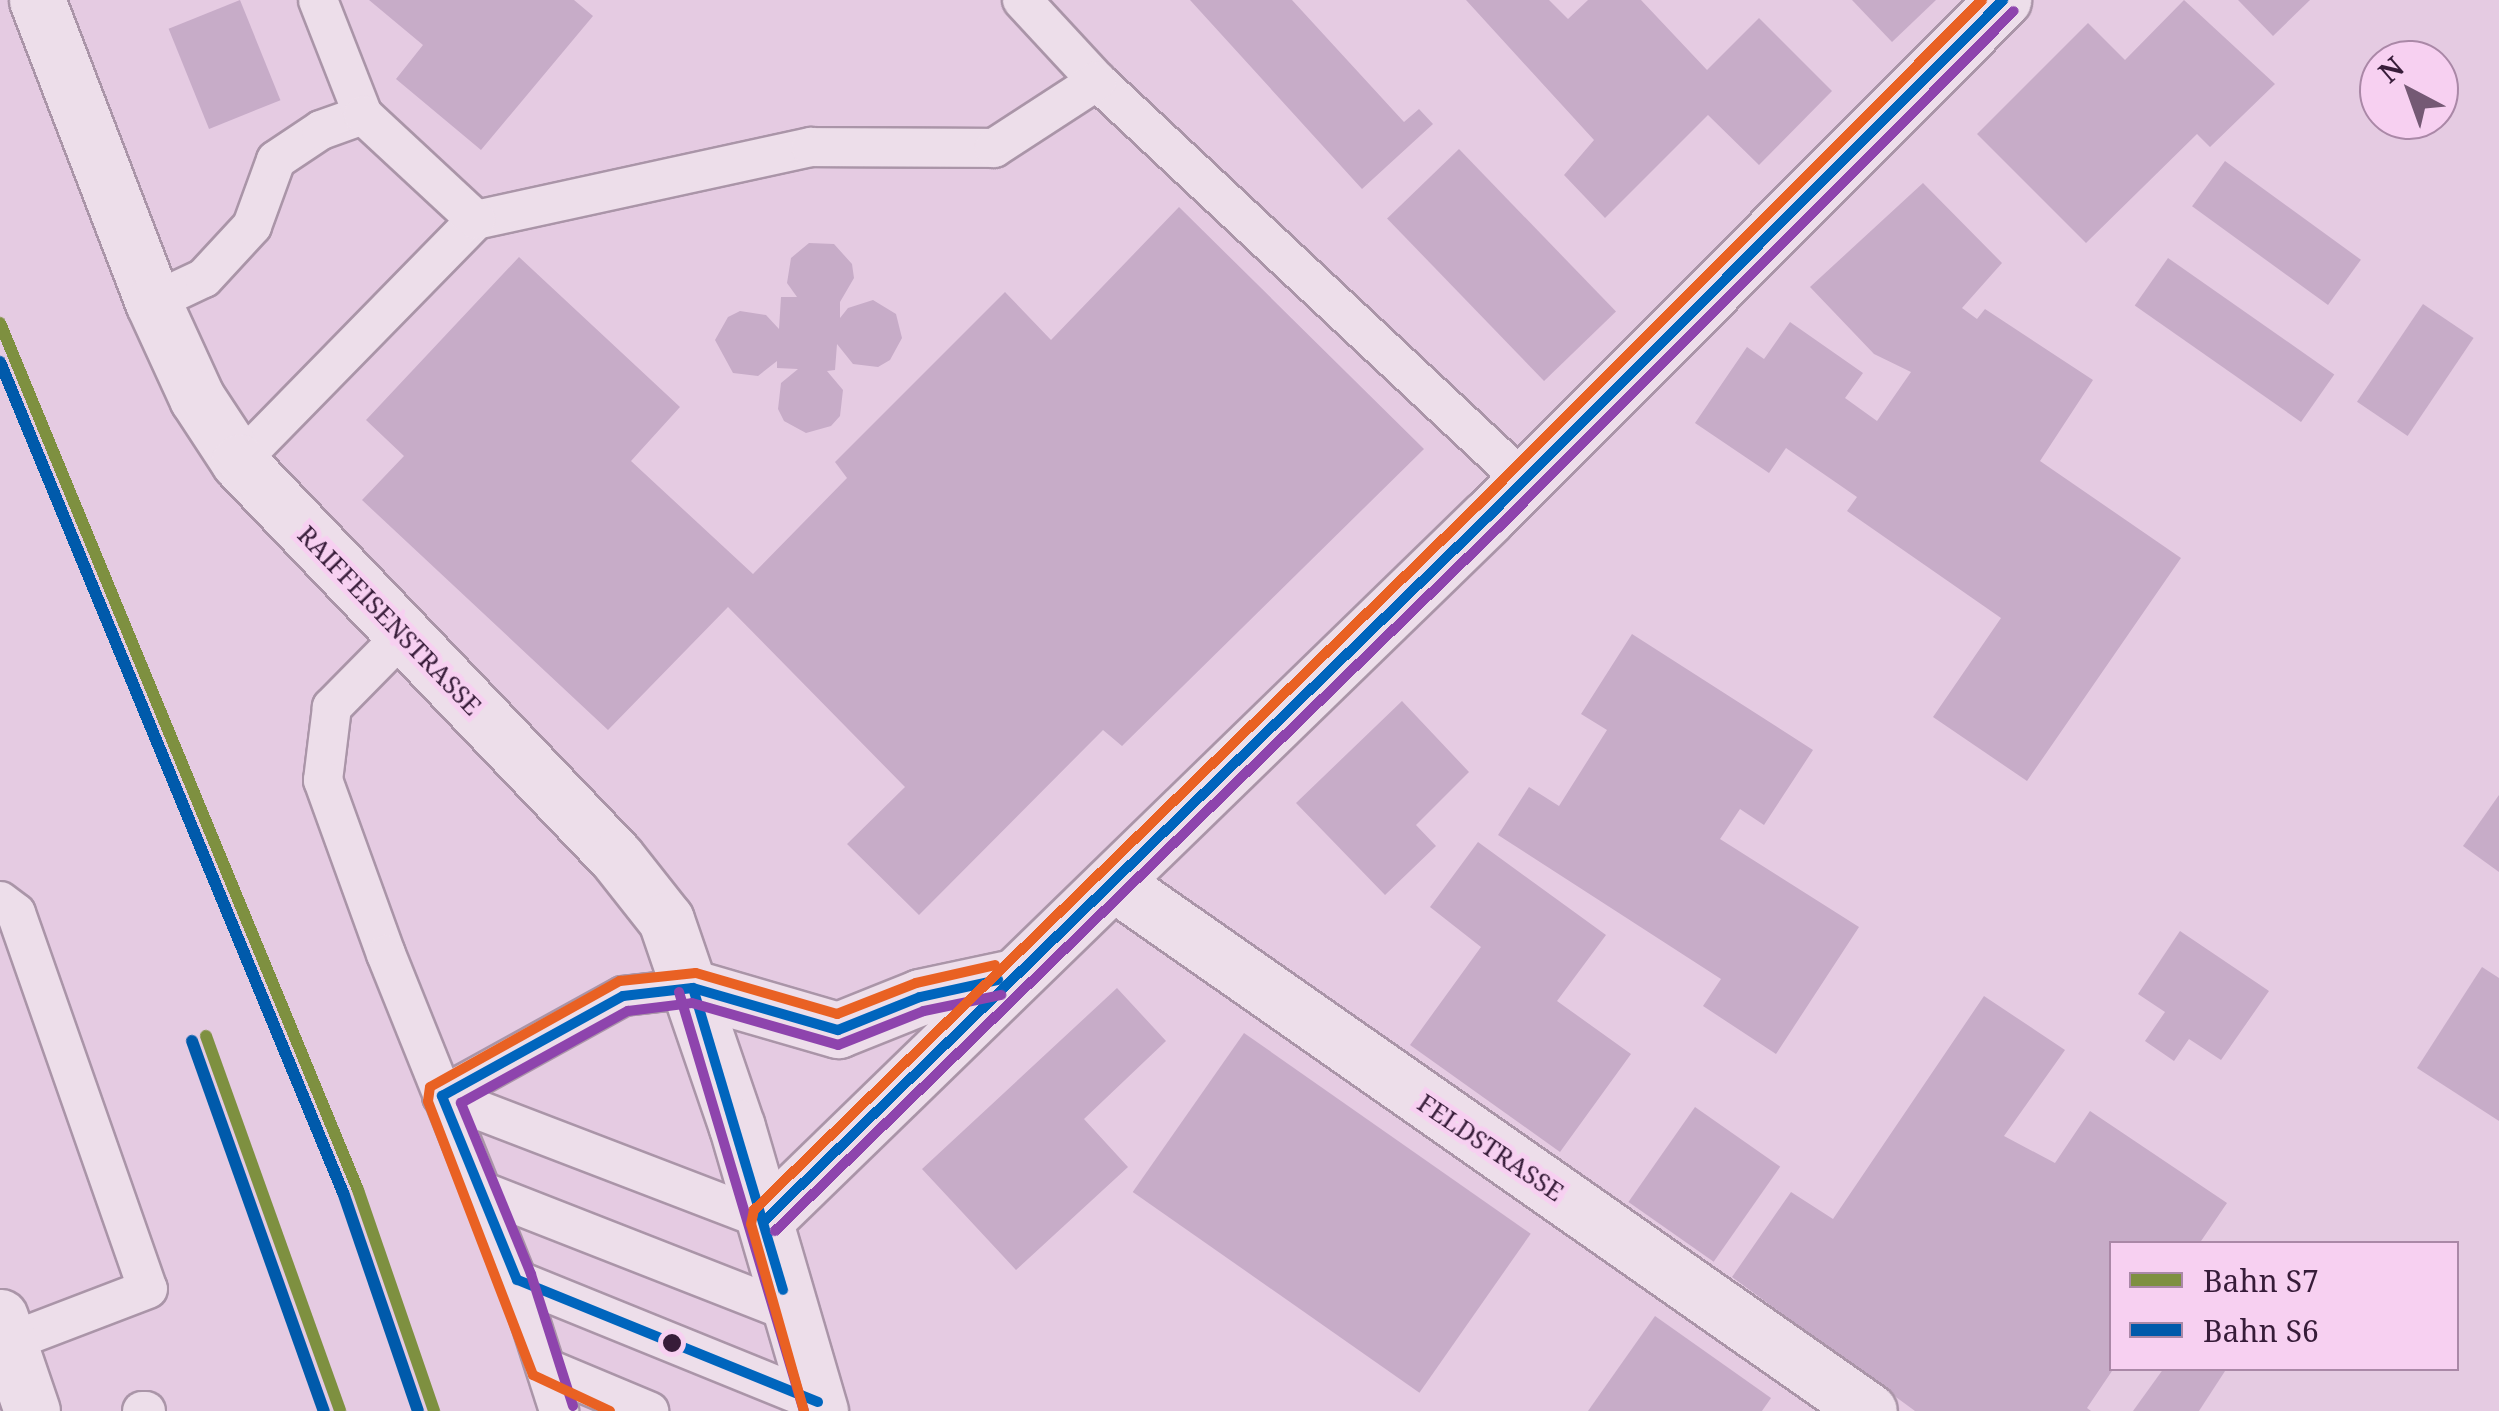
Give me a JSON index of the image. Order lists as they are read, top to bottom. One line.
{"streets":{"street":["RAIFFEISENSTRASSE","FELDSTRASSE"]},"lines":["rail line S7","rail line S6"],"legend":["Bahn S7","Bahn S6"],"north":"top left"}
